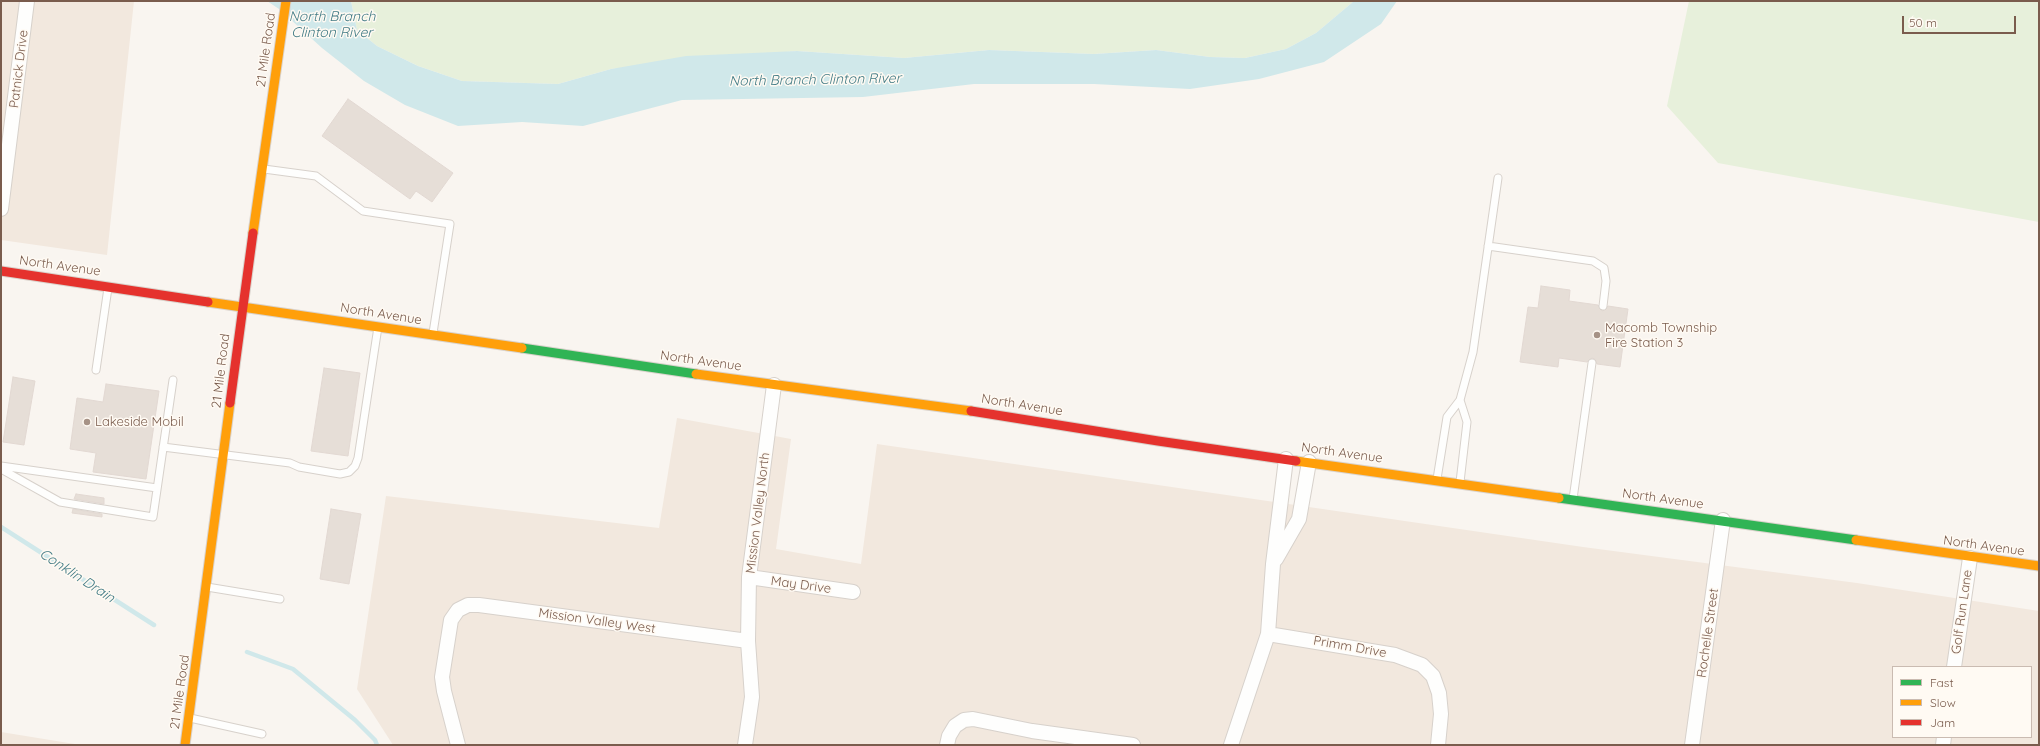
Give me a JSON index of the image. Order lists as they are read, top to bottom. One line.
{"streets":{"street":["21 Mile Road","Patnick Drive","North Avenue","Mission Valley North","May Drive","Golf Run Lane","Mission Valley West","Rochelle Street","Primm Drive"]},"crossings":[["21 Mile Road","North Avenue"],["North Avenue","Mission Valley North"],["North Avenue","Golf Run Lane"],["North Avenue","Rochelle Street"],["Mission Valley North","May Drive"],["Mission Valley North","Mission Valley West"]],"water":["North Branch Clinton River","Conklin Drain"],"places":["Macomb Township Fire Station 3","Lakeside Mobil"],"legend":["Fast","Slow","Jam"],"scale_bar":"50 m"}
